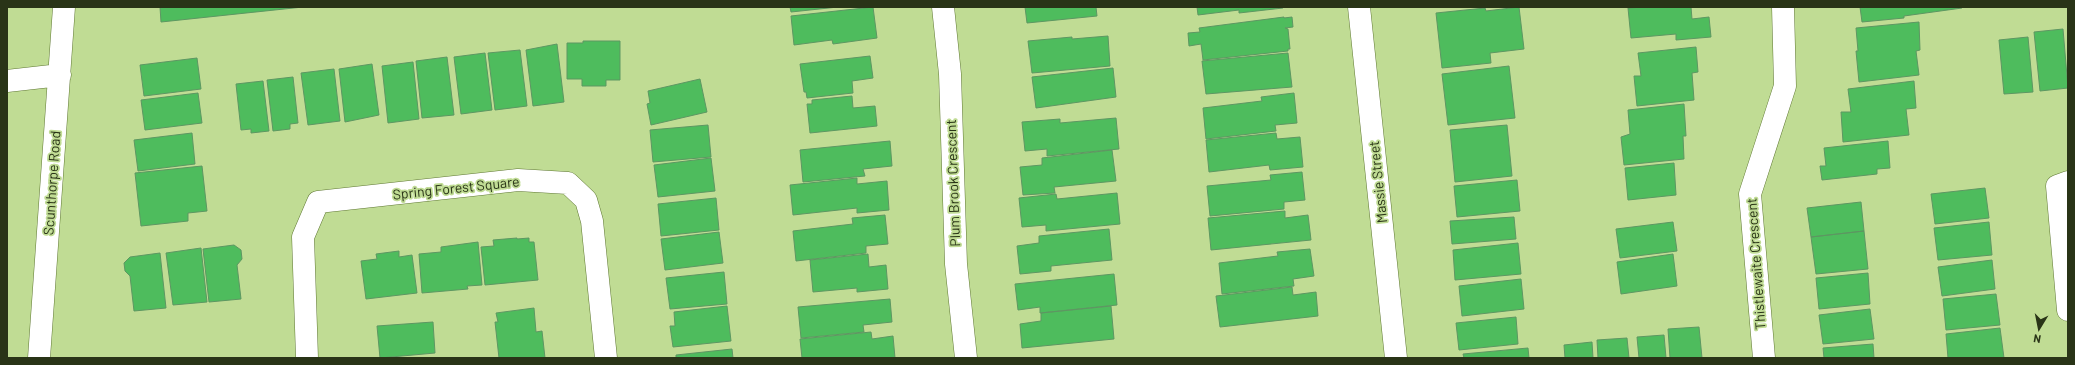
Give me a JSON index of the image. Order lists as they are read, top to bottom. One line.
{"streets":{"street":["Massie Street","Scunthorpe Road","Plum Brook Crescent","Spring Forest Square","Thistlewaite Crescent"]},"north":"bottom"}
